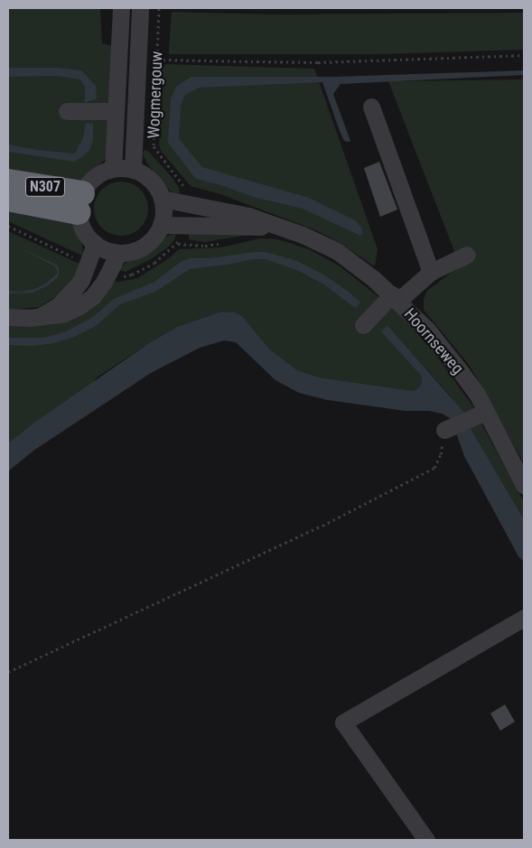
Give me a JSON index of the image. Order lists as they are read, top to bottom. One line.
{"streets":{"highway":["N307"],"street":["Wogmergouw","Hoornseweg"]},"crossings":[["Wogmergouw","N307"],["Wogmergouw","Hoornseweg"],["N307","Hoornseweg"]]}
